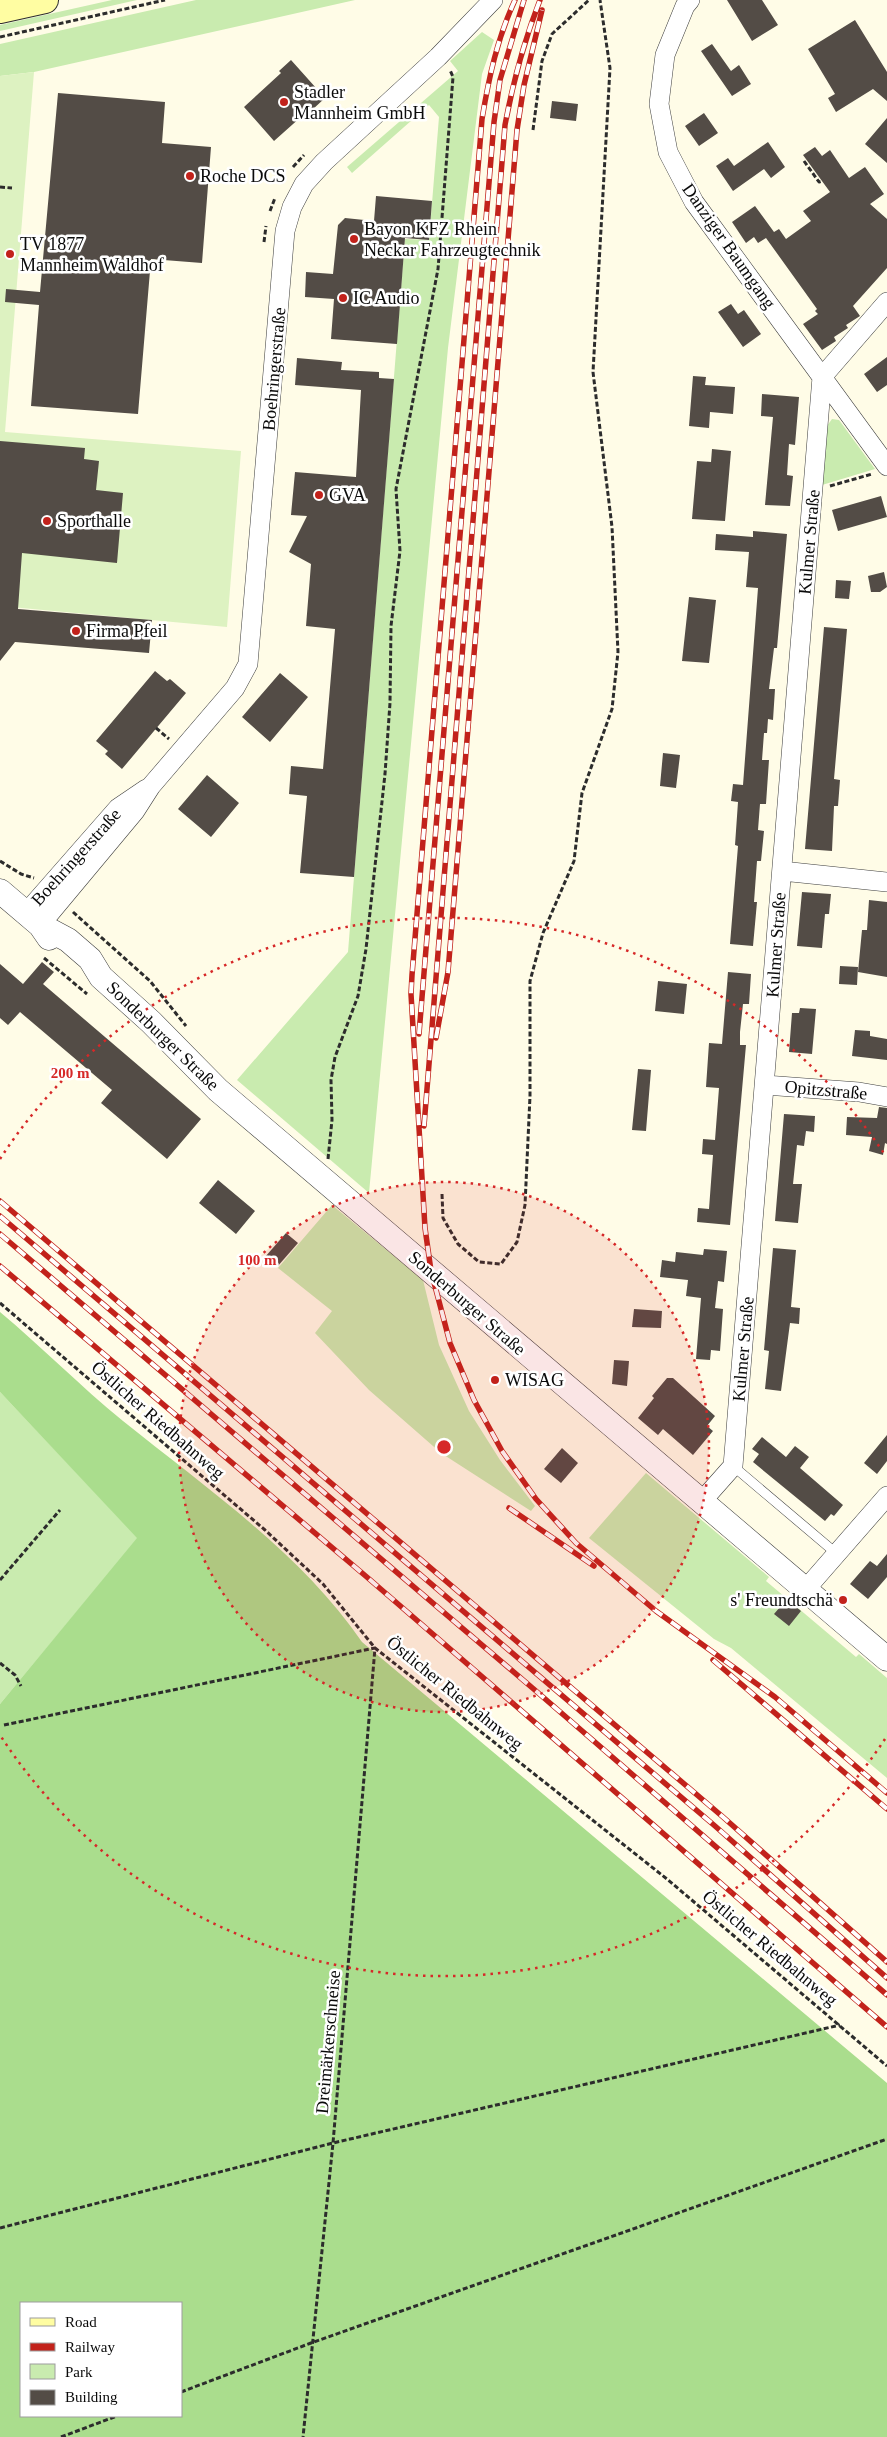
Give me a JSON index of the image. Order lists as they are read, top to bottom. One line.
{"streets":{"street":["Danziger Baumgang","Boehringerstraße","Kulmer Straße","Sonderburger Straße","Opitzstraße"],"path":["Östlicher Riedbahnweg","Dreimärkerschneise"]},"crossings":[["Danziger Baumgang","Kulmer Straße"],["Boehringerstraße","Sonderburger Straße"],["Kulmer Straße","Opitzstraße"],["Östlicher Riedbahnweg","Dreimärkerschneise"]],"places":["Stadler Mannheim GmbH","Roche DCS","Bayon KFZ Rhein Neckar Fahrzeugtechnik","TV 1877 Mannheim Waldhof","IC Audio","GVA","Sporthalle","Firma Pfeil","WISAG","s' Freundtschä"],"legend":["Road","Railway","Park","Building"],"rings":["200 m","100 m"]}
